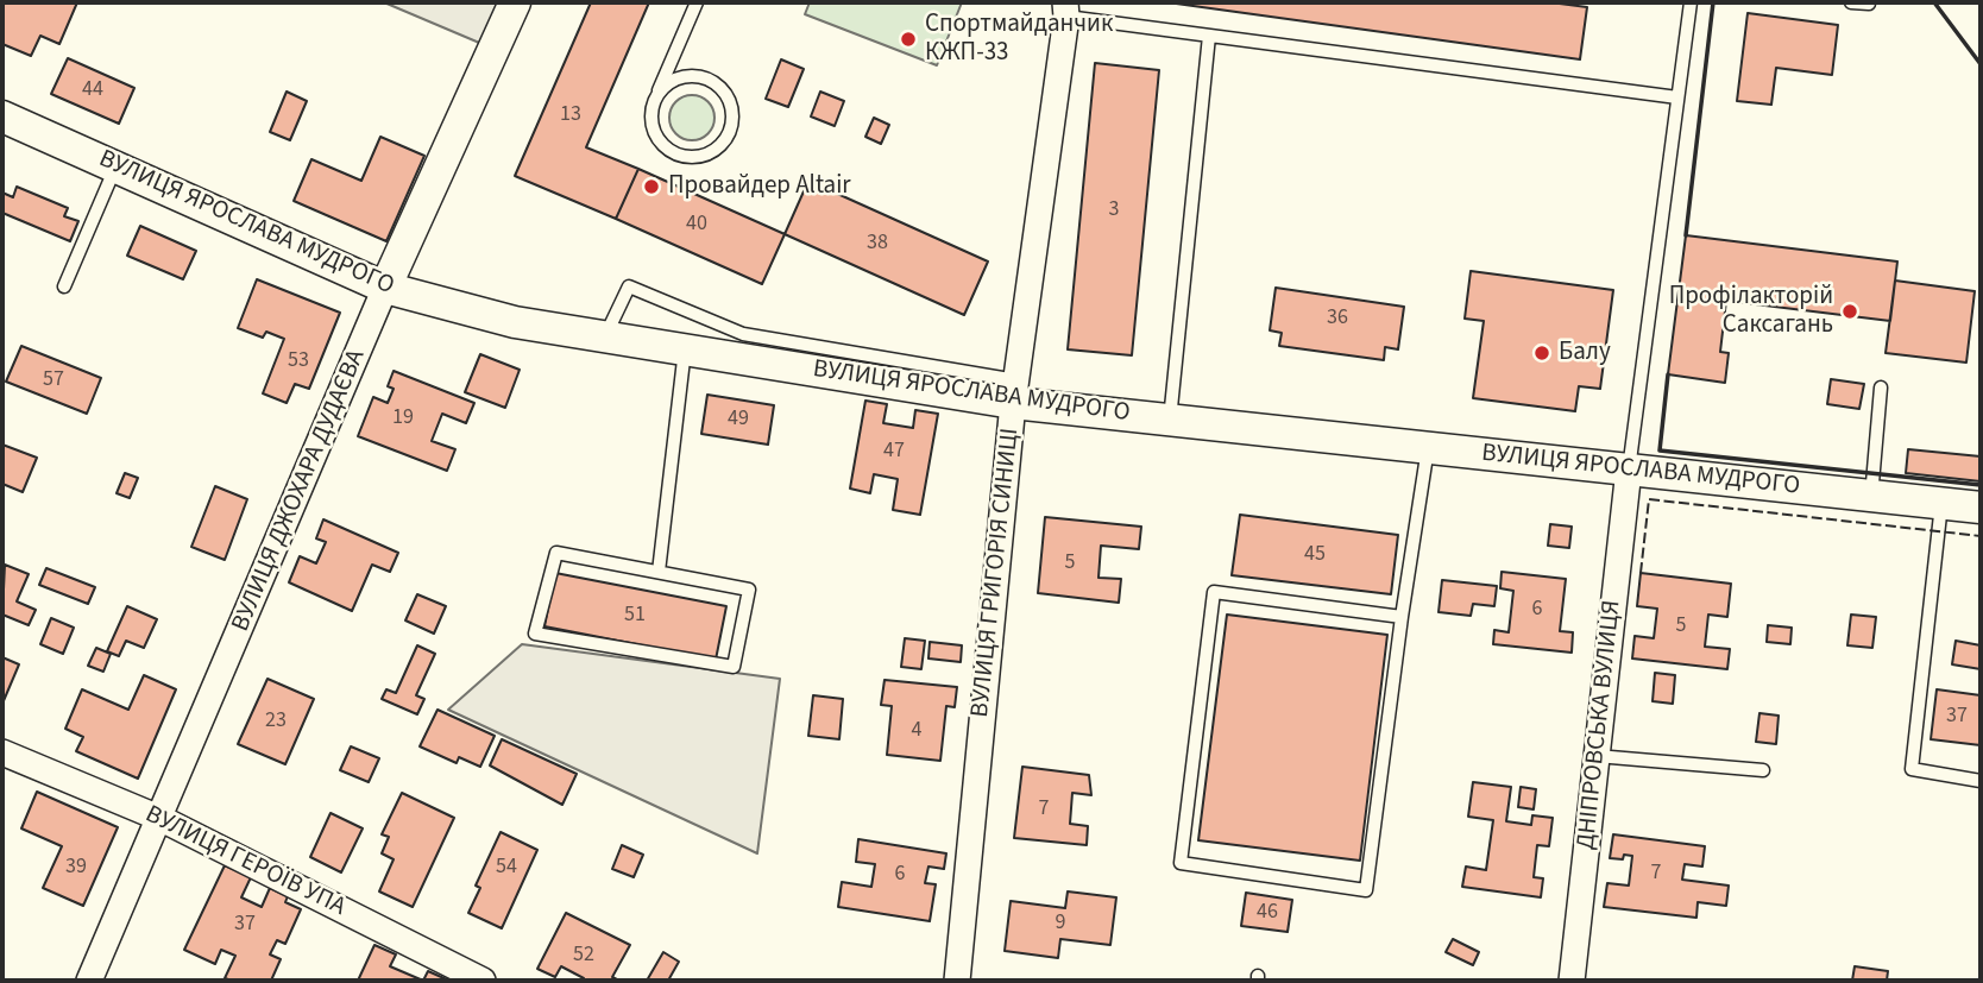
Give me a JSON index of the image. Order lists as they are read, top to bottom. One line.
{"streets":{"street":["ВУЛИЦЯ ЯРОСЛАВА МУДРОГО","ВУЛИЦЯ ДЖОХАРА ДУДАЄВА","ВУЛИЦЯ ГРИГОРІЯ СИНИЦІ","ДНІПРОВСЬКА ВУЛИЦЯ","ВУЛИЦЯ ГЕРОЇВ УПА"]},"crossings":[["ВУЛИЦЯ ЯРОСЛАВА МУДРОГО","ВУЛИЦЯ ДЖОХАРА ДУДАЄВА"],["ВУЛИЦЯ ЯРОСЛАВА МУДРОГО","ВУЛИЦЯ ГРИГОРІЯ СИНИЦІ"],["ВУЛИЦЯ ЯРОСЛАВА МУДРОГО","ДНІПРОВСЬКА ВУЛИЦЯ"],["ВУЛИЦЯ ДЖОХАРА ДУДАЄВА","ВУЛИЦЯ ГЕРОЇВ УПА"]],"places":["Спортмайданчик КЖП-33","Провайдер Altair","Профілакторій Саксагань","Балу"],"house_numbers":["44","13","3","40","38","36","53","57","19","49","47","45","5","6","51","5","37","23","4","7","39","54","7","6","46","9","37","52"]}
